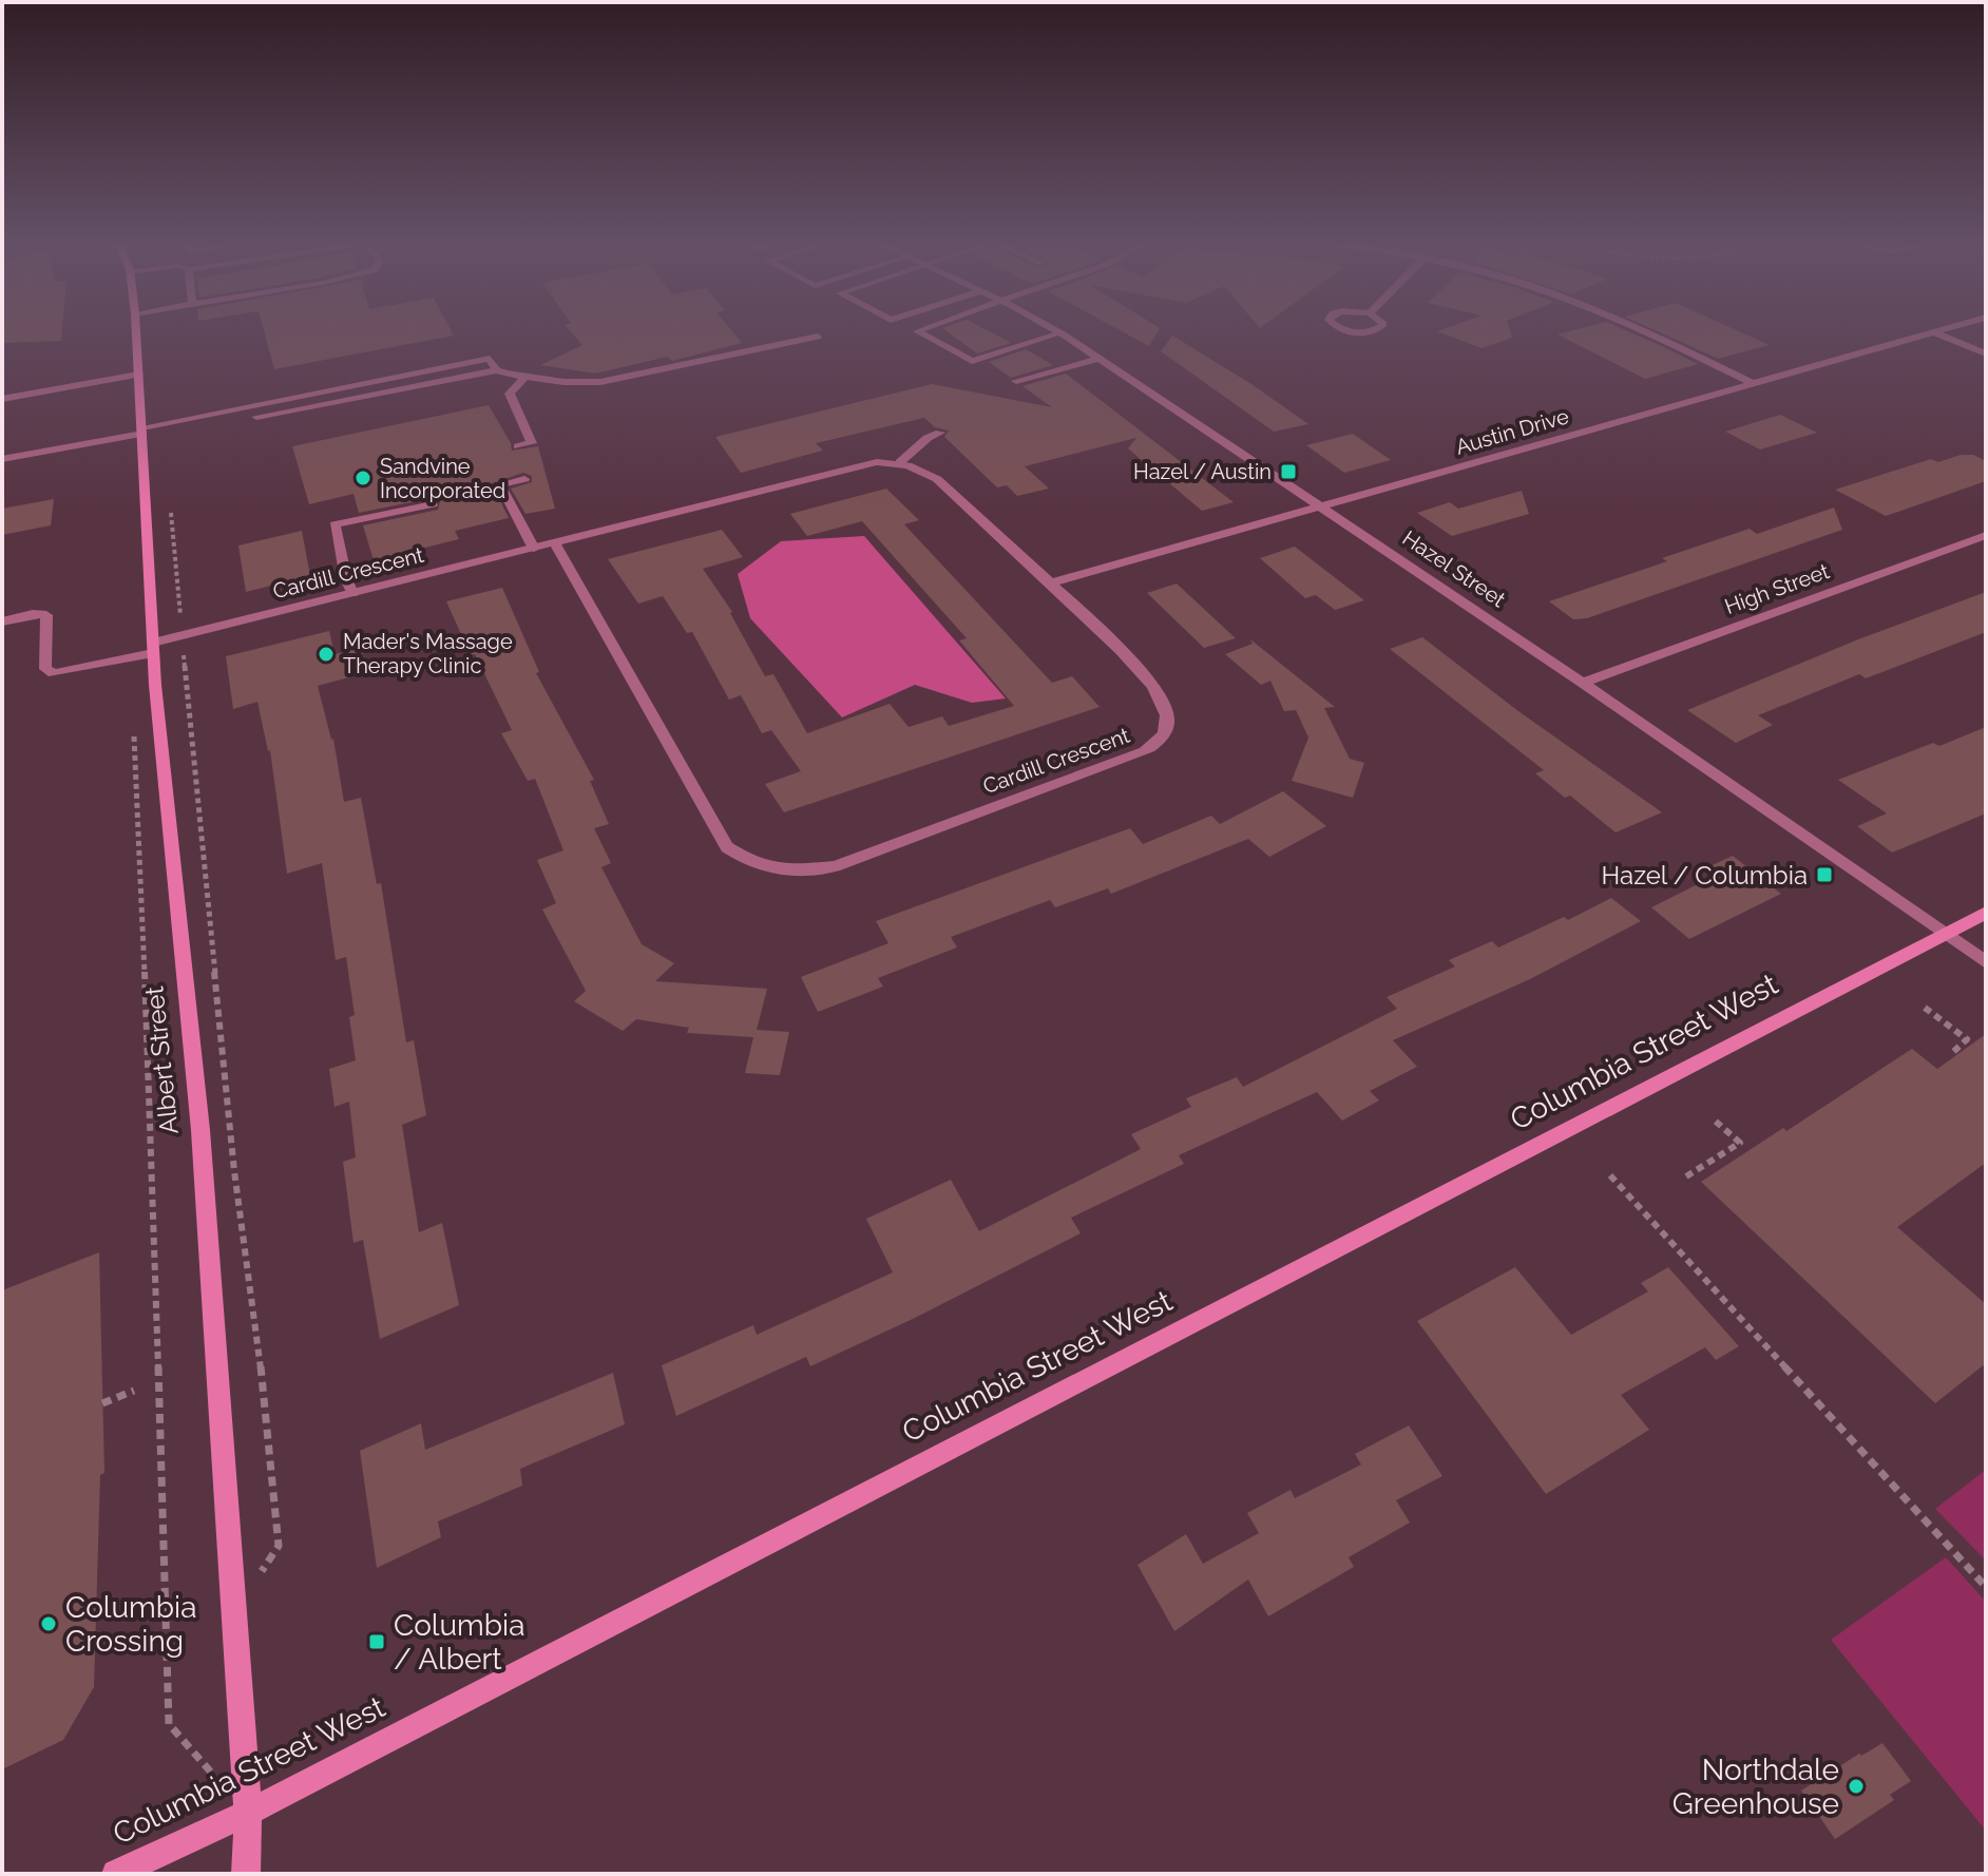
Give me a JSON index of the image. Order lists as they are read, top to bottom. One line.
{"streets":{"street":["Austin Drive","Hazel Street","Cardill Crescent","High Street","Columbia Street West","Albert Street"]},"crossings":[["Austin Drive","Hazel Street"],["Austin Drive","Cardill Crescent"],["Hazel Street","High Street"],["Hazel Street","Columbia Street West"],["Cardill Crescent","Albert Street"],["Columbia Street West","Albert Street"]],"places":{"transit":["Hazel / Austin","Hazel / Columbia","Columbia / Albert"],"other":["Sandvine Incorporated","Mader's Massage Therapy Clinic","Columbia Crossing","Northdale Greenhouse"]}}
